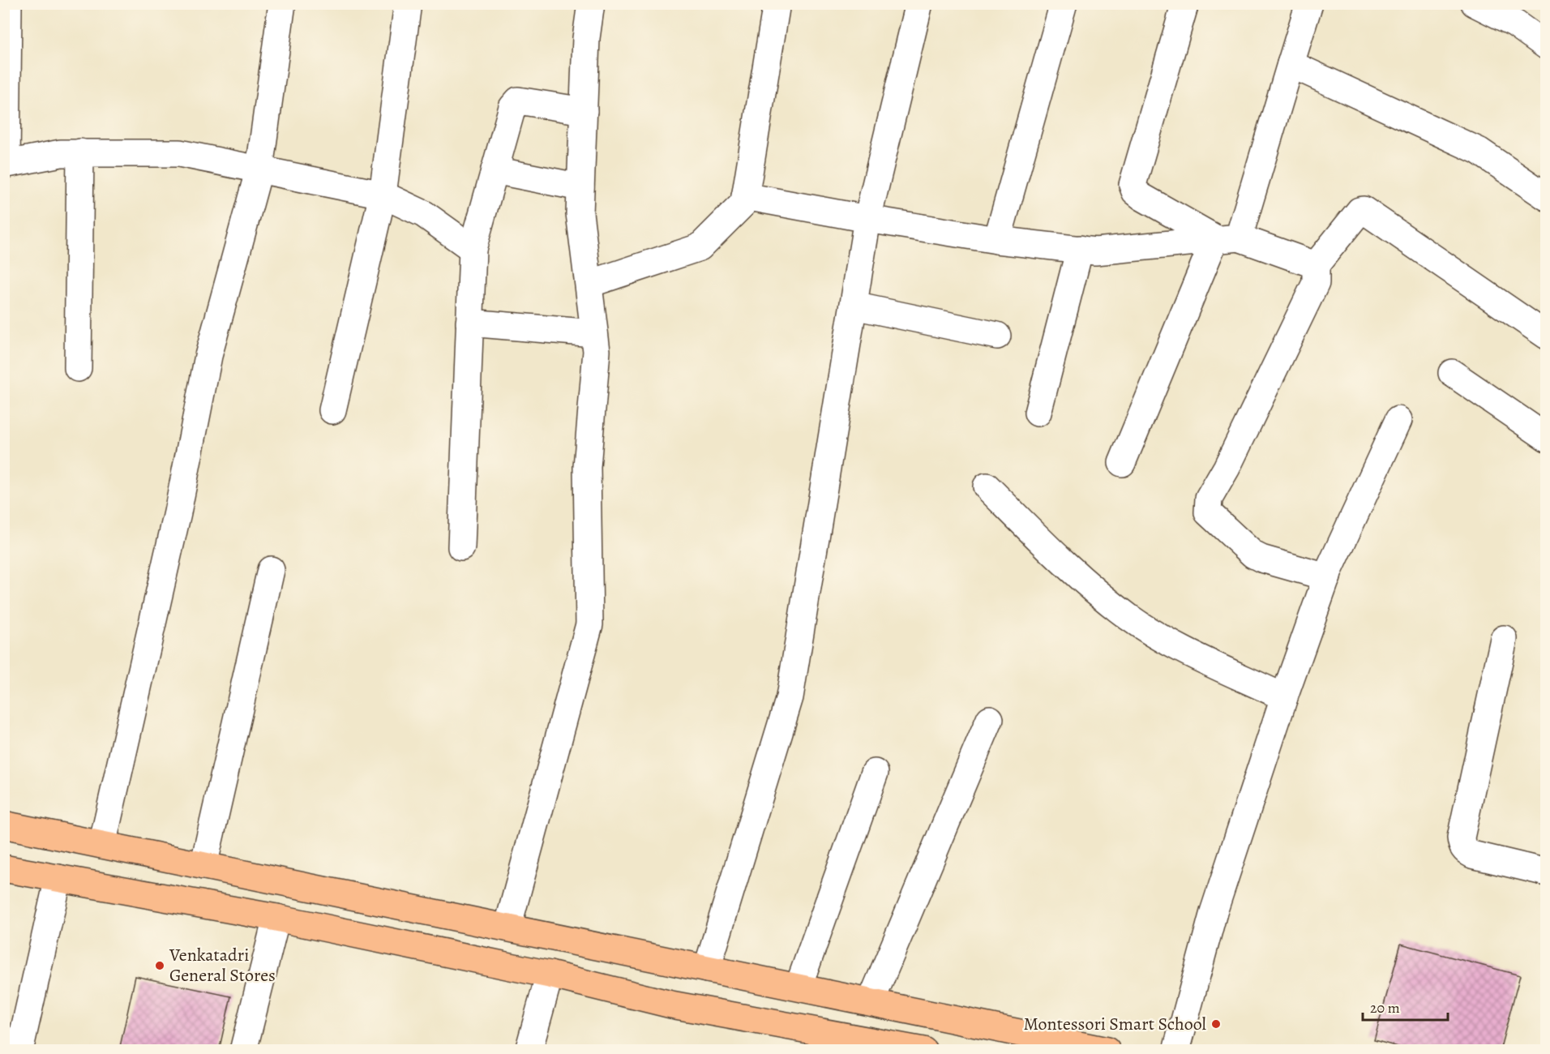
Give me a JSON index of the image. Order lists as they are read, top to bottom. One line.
{"places":["Venkatadri General Stores","Montessori Smart School"],"scale_bar":"20 m"}
